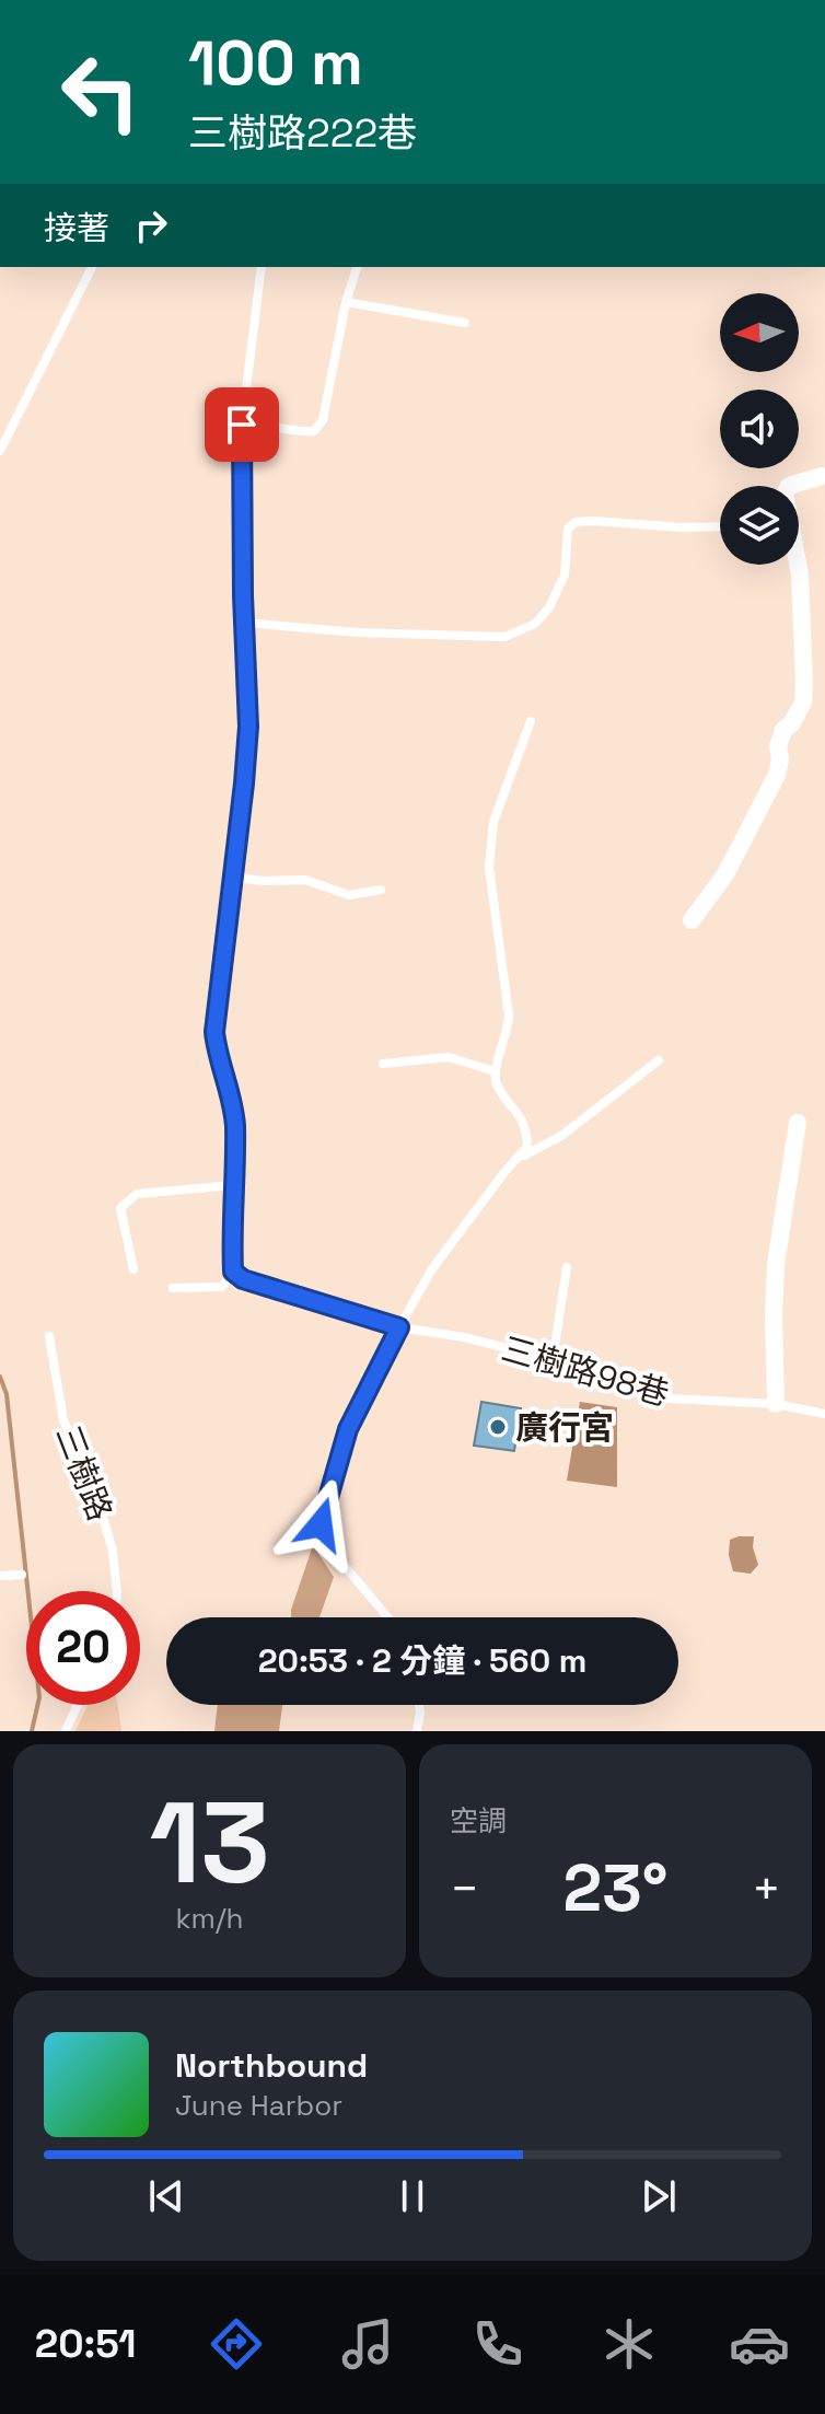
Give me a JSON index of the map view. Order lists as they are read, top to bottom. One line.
{"streets":{"lane":["三樹路98巷","三樹路"]},"places":["廣行宮"],"north":"left","page":{"turn":["100 m","三樹路222巷"],"then":"接著","limit":"20","trip":"20:53 · 2 分鐘 · 560 m","tile":[["13","km/h"],"空調"],"heat":["−","23°","+"],"song":["Northbound","June Harbor"],"tabs":"20:51"}}
